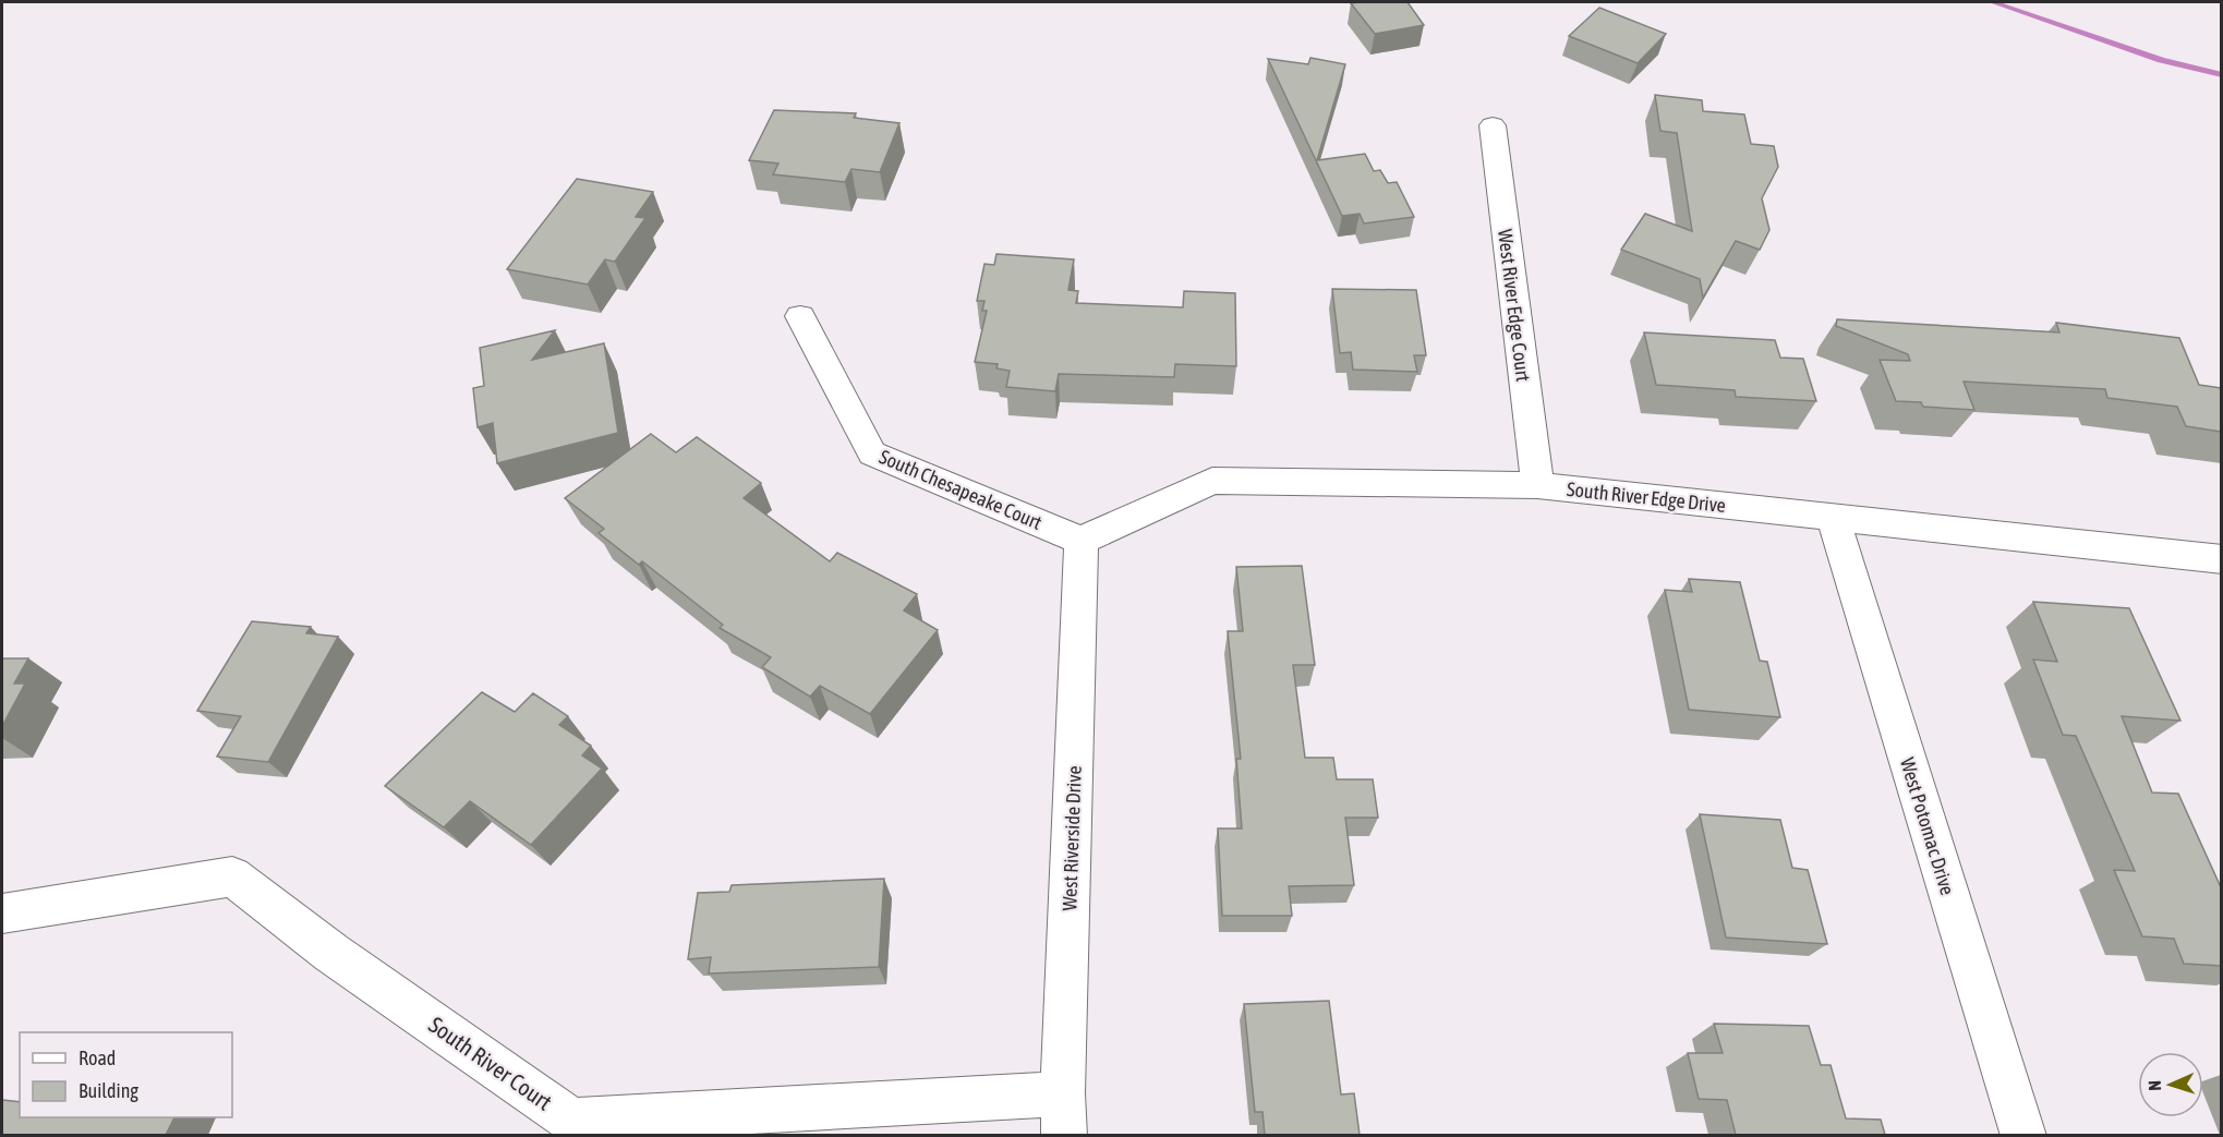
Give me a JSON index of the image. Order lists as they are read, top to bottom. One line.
{"streets":{"street":["West River Edge Court","South Chesapeake Court","South River Edge Drive","West Potomac Drive","West Riverside Drive","South River Court"]},"crossings":[["West River Edge Court","South River Edge Drive"],["South Chesapeake Court","South River Edge Drive"],["South Chesapeake Court","West Riverside Drive"],["South River Edge Drive","West Potomac Drive"],["South River Edge Drive","West Riverside Drive"],["West Riverside Drive","South River Court"]],"legend":["Road","Building"],"north":"left"}
